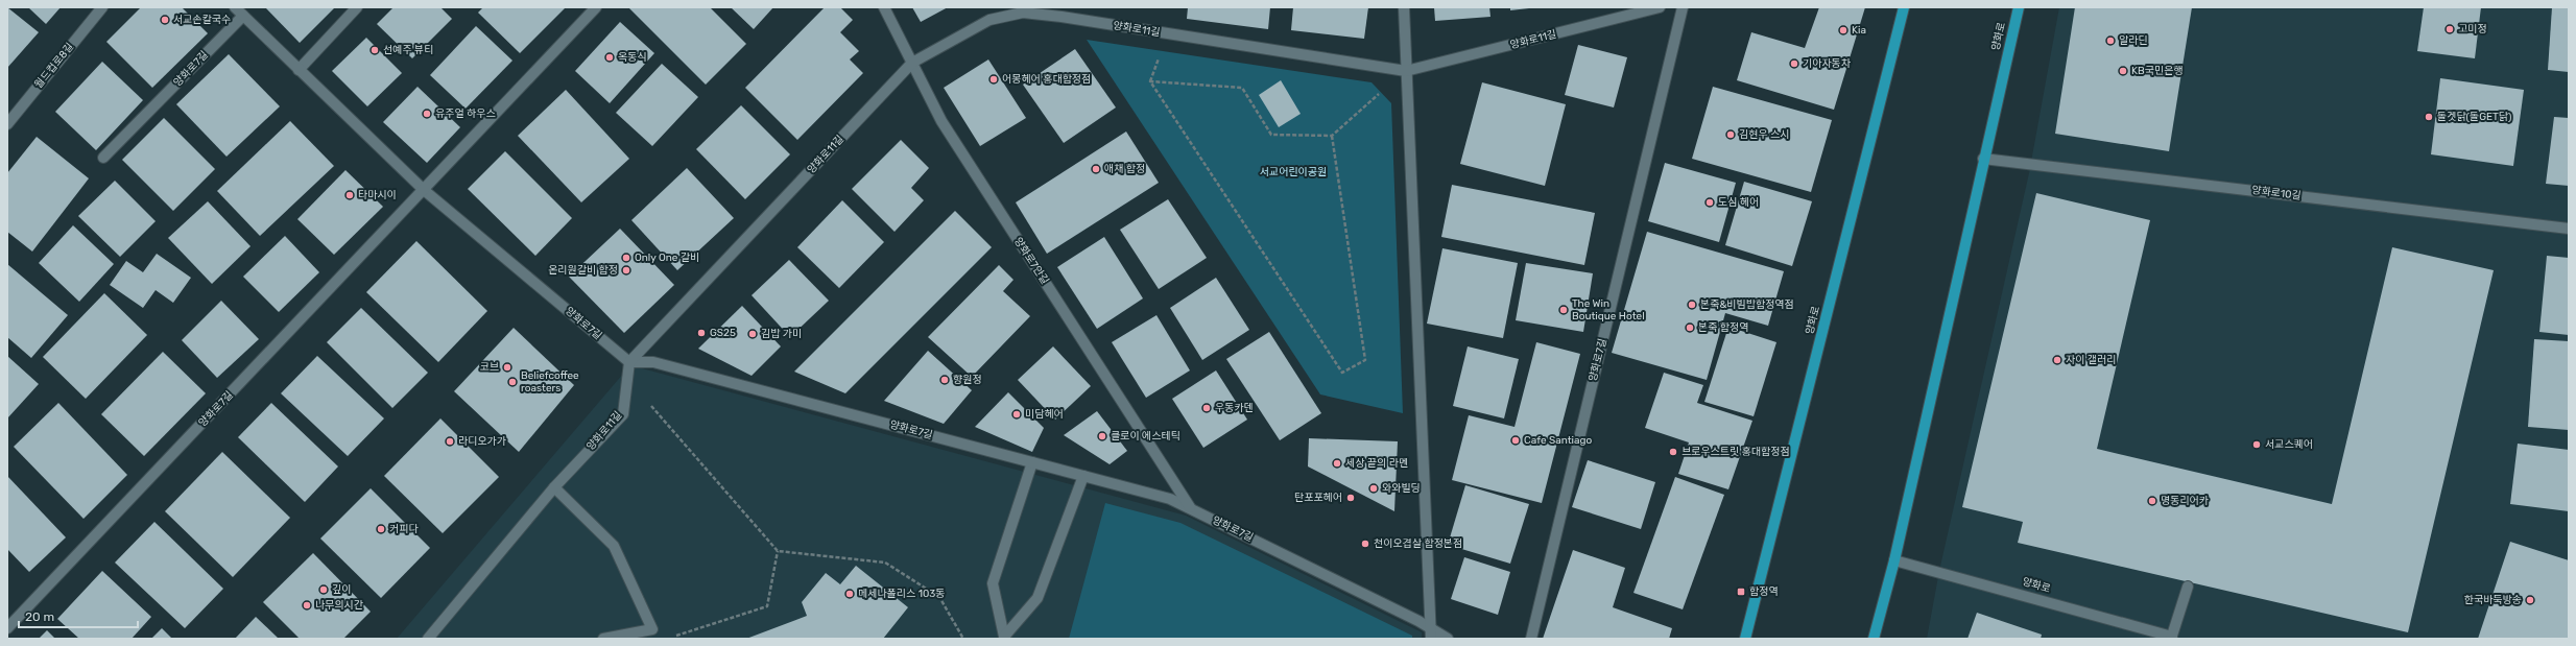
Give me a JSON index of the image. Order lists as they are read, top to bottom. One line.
{"streets":{"main road":["양화로"],"street":["양화로11길","월드컵로8길","양화로7길","양화로10길","양화로7안길"]},"crossings":[["양화로11길","양화로7길"],["양화로11길","양화로7안길"],["양화로","양화로10길"],["양화로7길","양화로7안길"]],"parks":["서교어린이공원"],"places":{"other":["서교손칼국수","고미정","Kia","알라딘","선예주 뷰티","옥동식","기아자동차","KB국민은행","어몽헤어 홍대합정점","유주얼 하우스","돌겟닭(돌GET닭)","김현우 스시","애채 합정","타마시이","도심 헤어","Only One 갈비","온리원갈비 합정","본죽&비빔밥합정역점","The Win Boutique Hotel","본죽 합정역","GS25","김밥 가미","자이 갤러리","코브","향원정","Beliefcoffee roasters","우동카덴","미담헤어","클로이 에스테틱","Cafe Santiago","라디오가가","서교스퀘어","브로우스트릿 홍대합정점","세상 끝의 라멘","와와빌딩","탄포포헤어","명동리어카","커피다","천이오겹살 합정본점","깊이","메세나폴리스 103동","한국바둑방송","나무의시간"],"transit":["합정역"]},"scale_bar":"20 m"}
